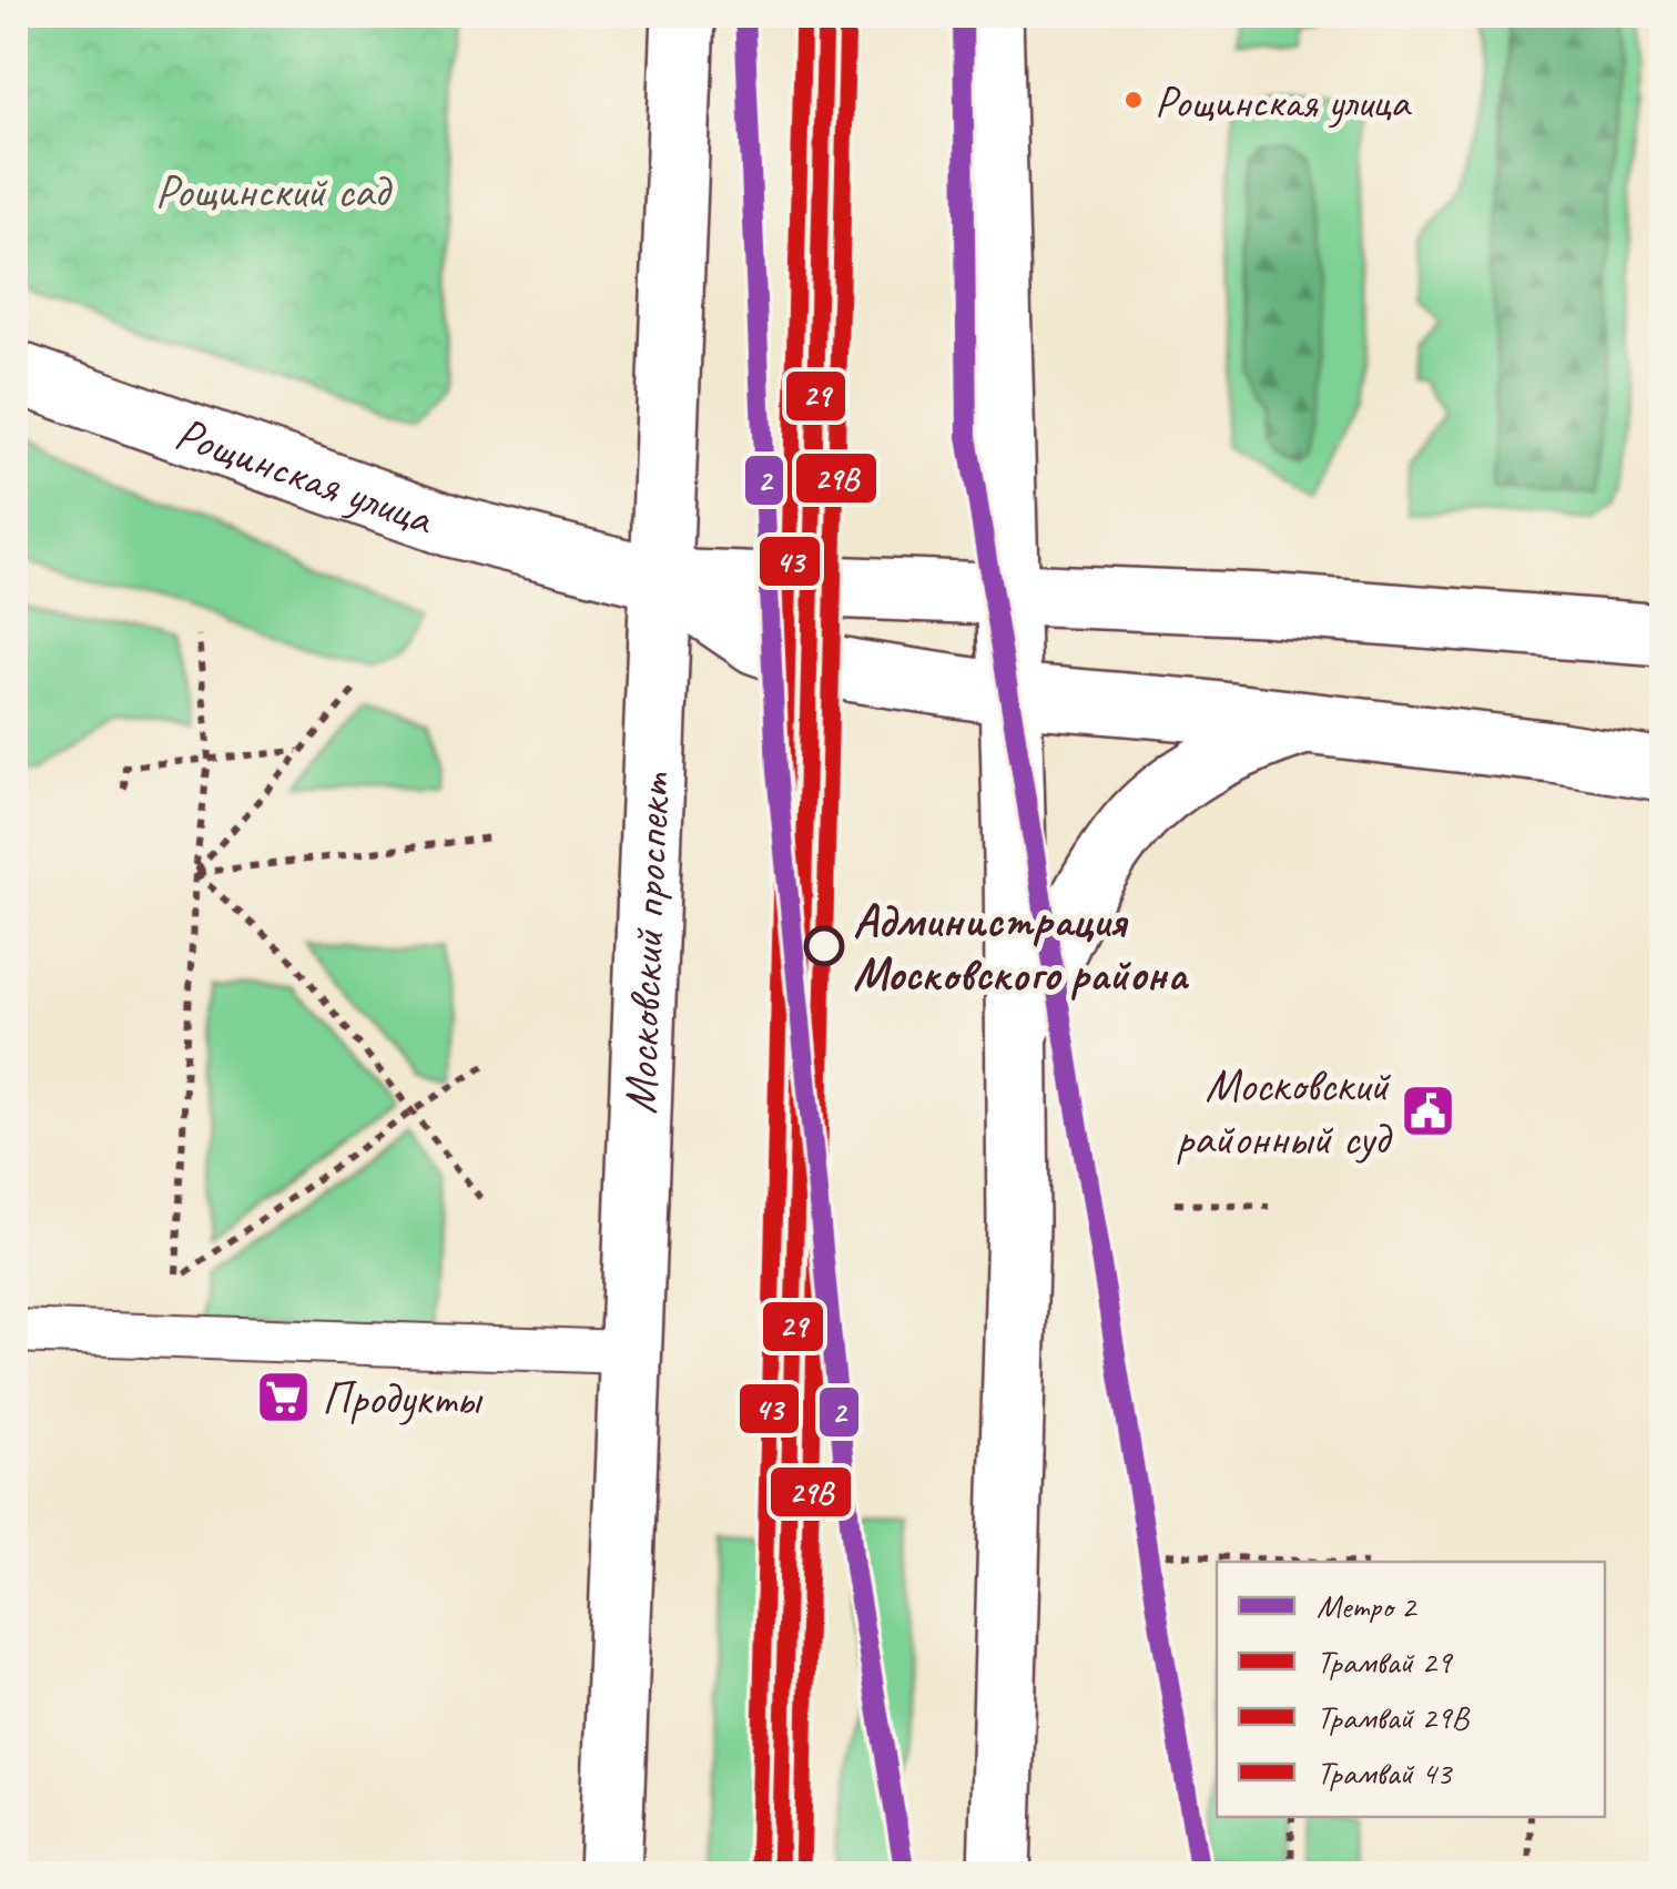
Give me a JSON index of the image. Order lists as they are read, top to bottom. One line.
{"streets":{"main road":["Рощинская улица","Московский проспект"]},"crossings":[["Рощинская улица","Московский проспект"]],"parks":["Рощинский сад"],"places":{"other":["Рощинская улица","Администрация Московского района"],"public building":["Московский районный суд"],"supermarket":["Продукты"]},"lines":["metro line 2","tram line 29","tram line 29В","tram line 43"],"legend":["Метро 2","Трамвай 29","Трамвай 29В","Трамвай 43"]}
